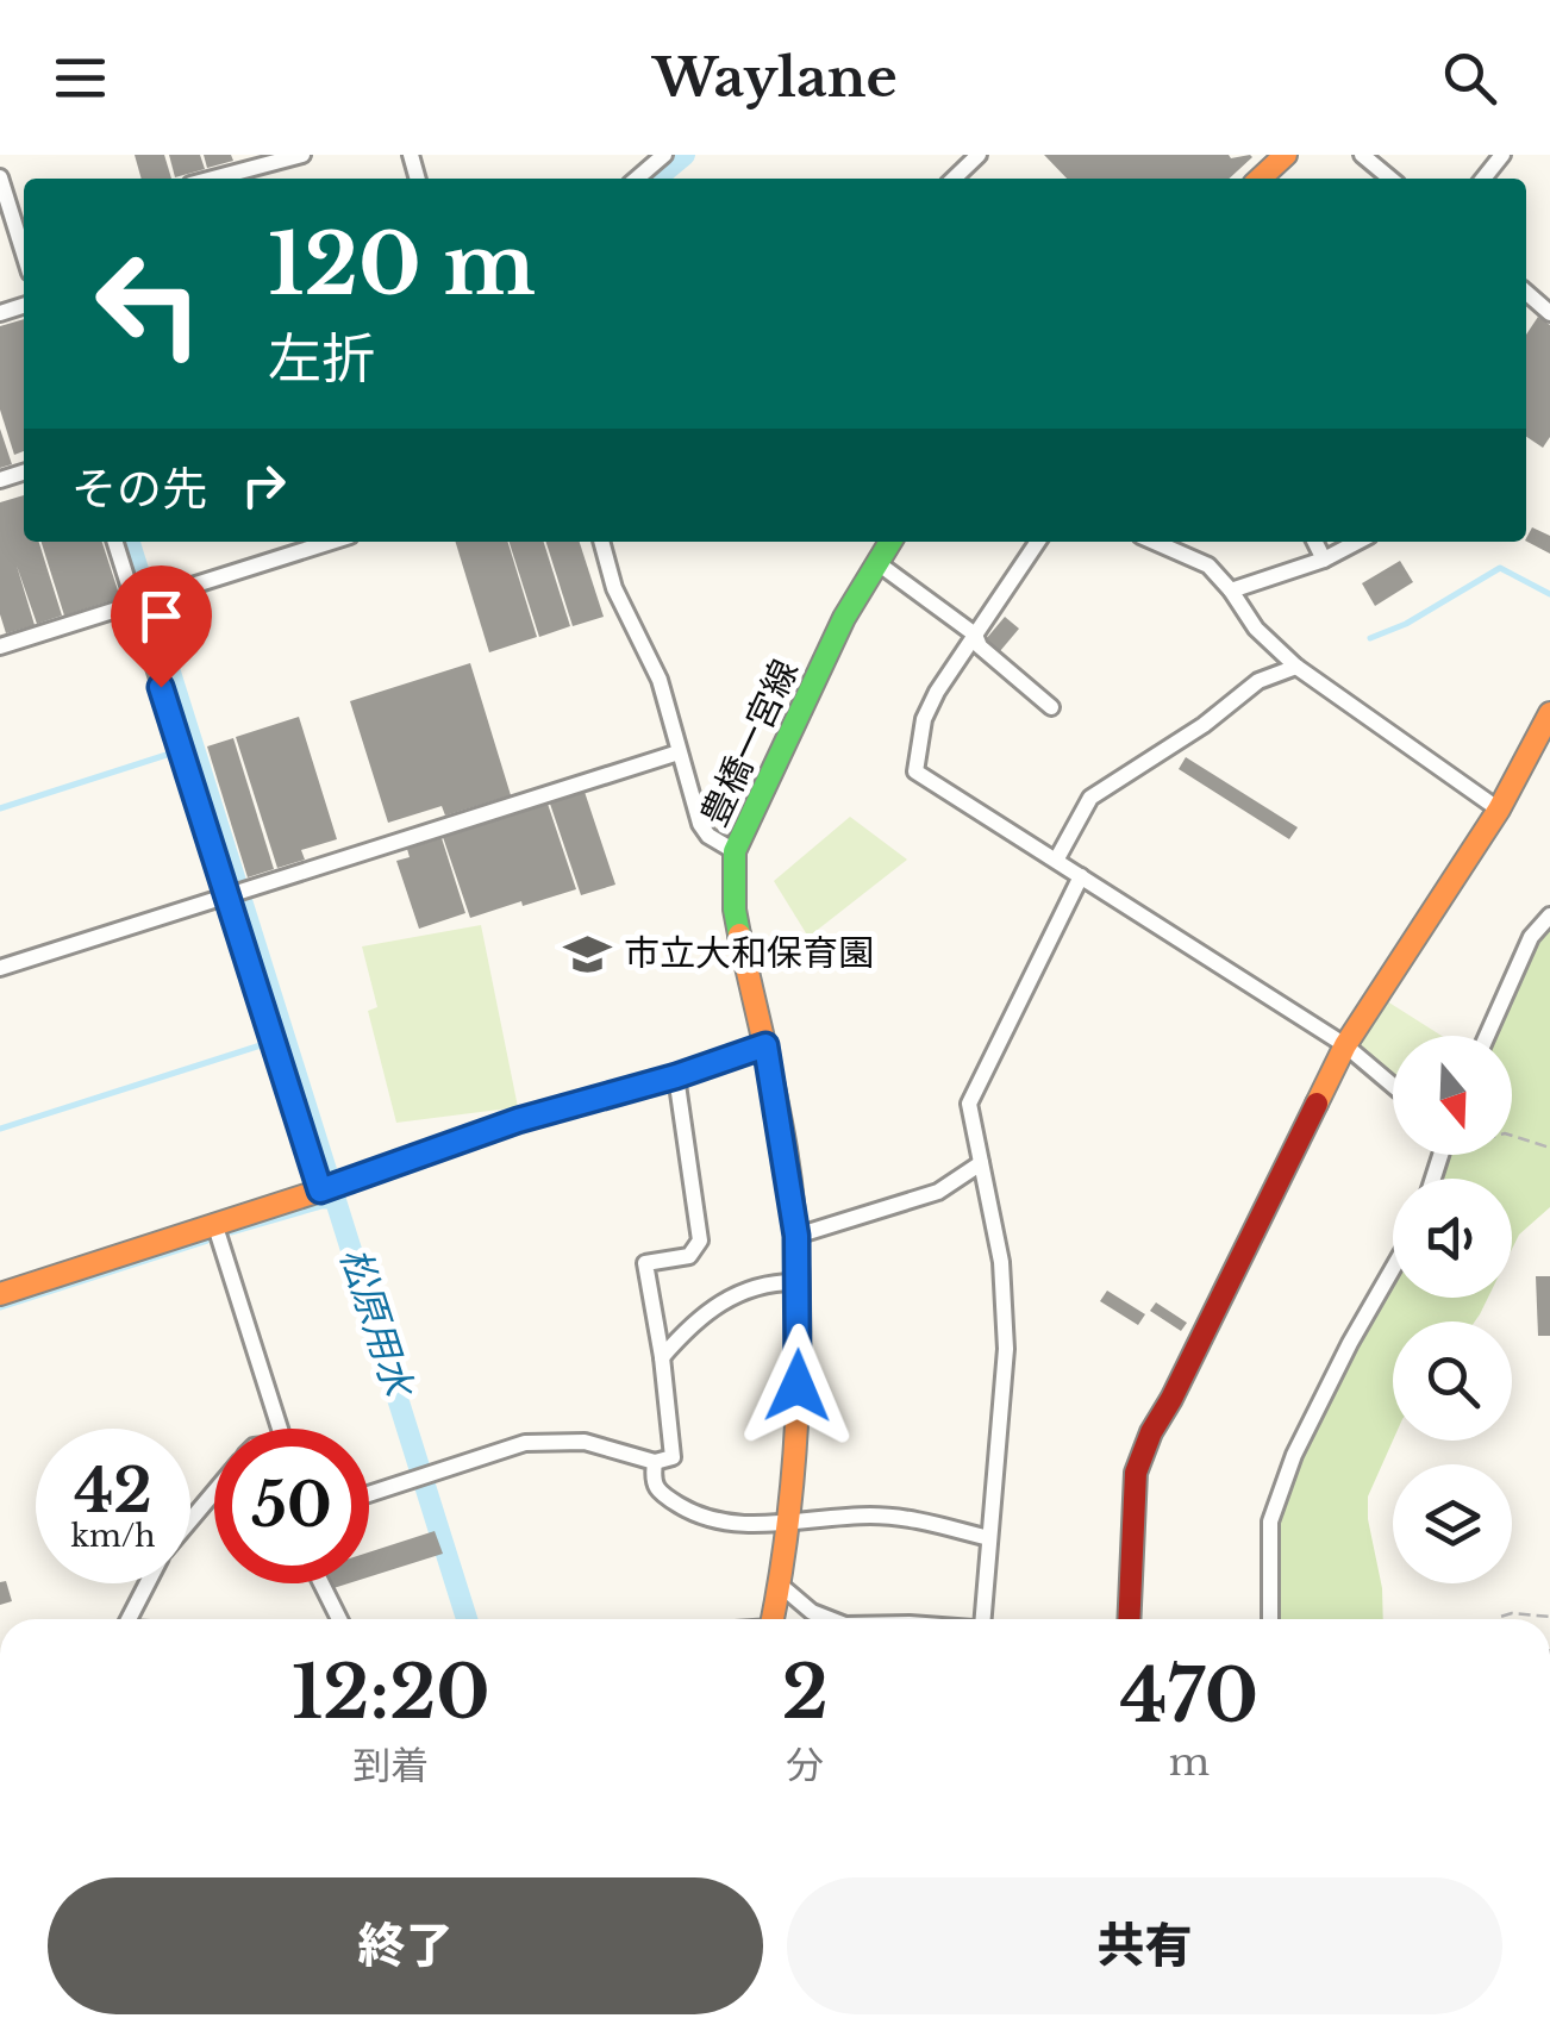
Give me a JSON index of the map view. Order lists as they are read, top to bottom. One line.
{"streets":{"street":["豊橋一宮線"]},"water":["松原用水"],"places":{"school or university":["市立大和保育園"]},"north":"bottom","page":{"header":"Waylane","turn":["120 m","左折"],"then":"その先","speed":"42 km/h","limit":"50","eta":["12:20","到着","2","分","470","m"],"buttons":["終了","共有"]}}
